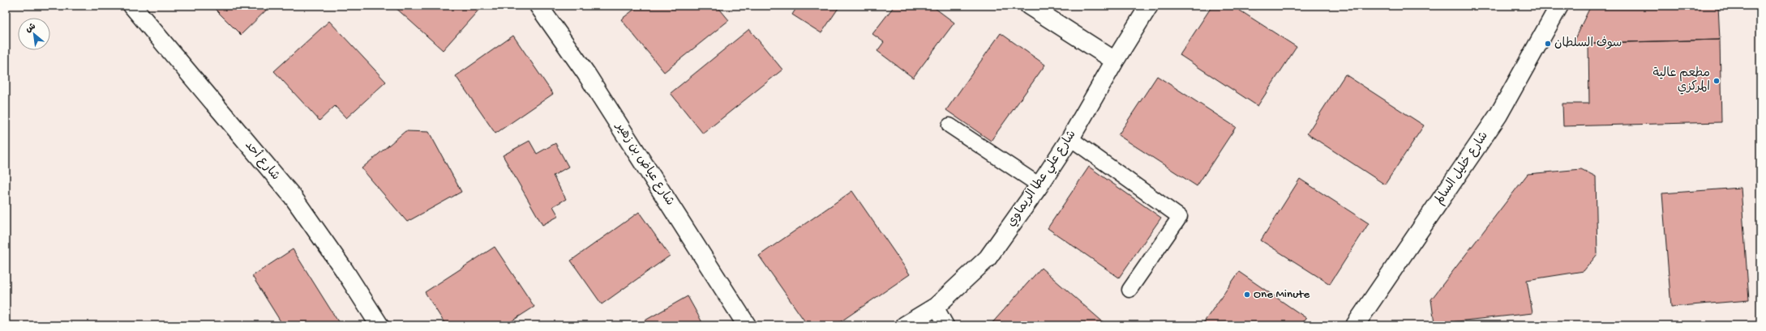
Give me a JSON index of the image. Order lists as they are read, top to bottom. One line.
{"streets":{"street":["شارع أحد","شارع عياض بن زهير","شارع خليل السالم","شارع علي عطا الريماوي"]},"places":["سوف السلطان","مطعم عالية المركزي","One Minute"],"north":"top left"}
